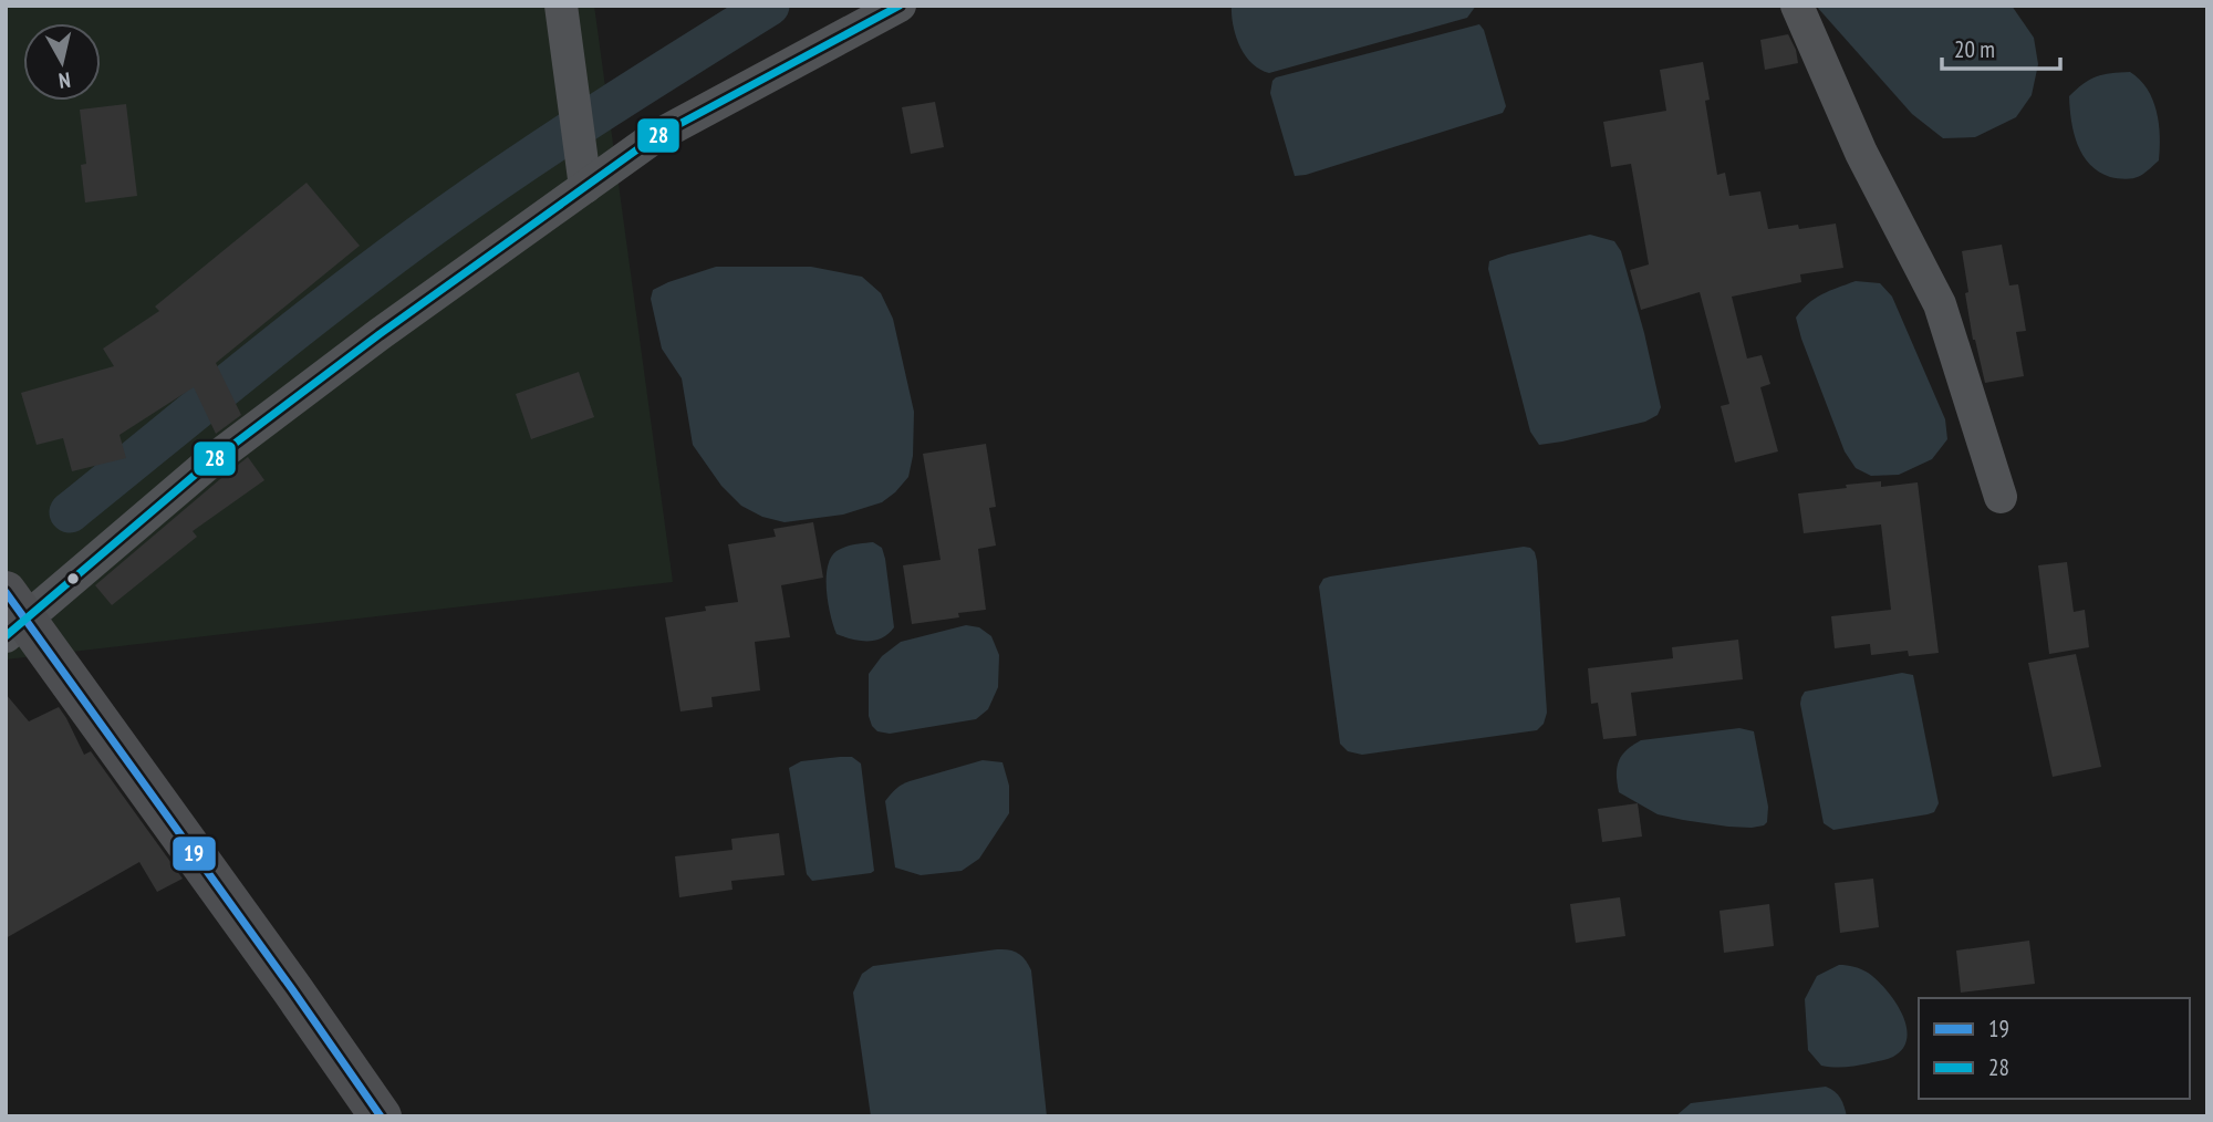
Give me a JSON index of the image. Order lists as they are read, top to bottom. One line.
{"lines":["transit line 28","transit line 19"],"legend":["19","28"],"scale_bar":"20 m","north":"bottom"}
